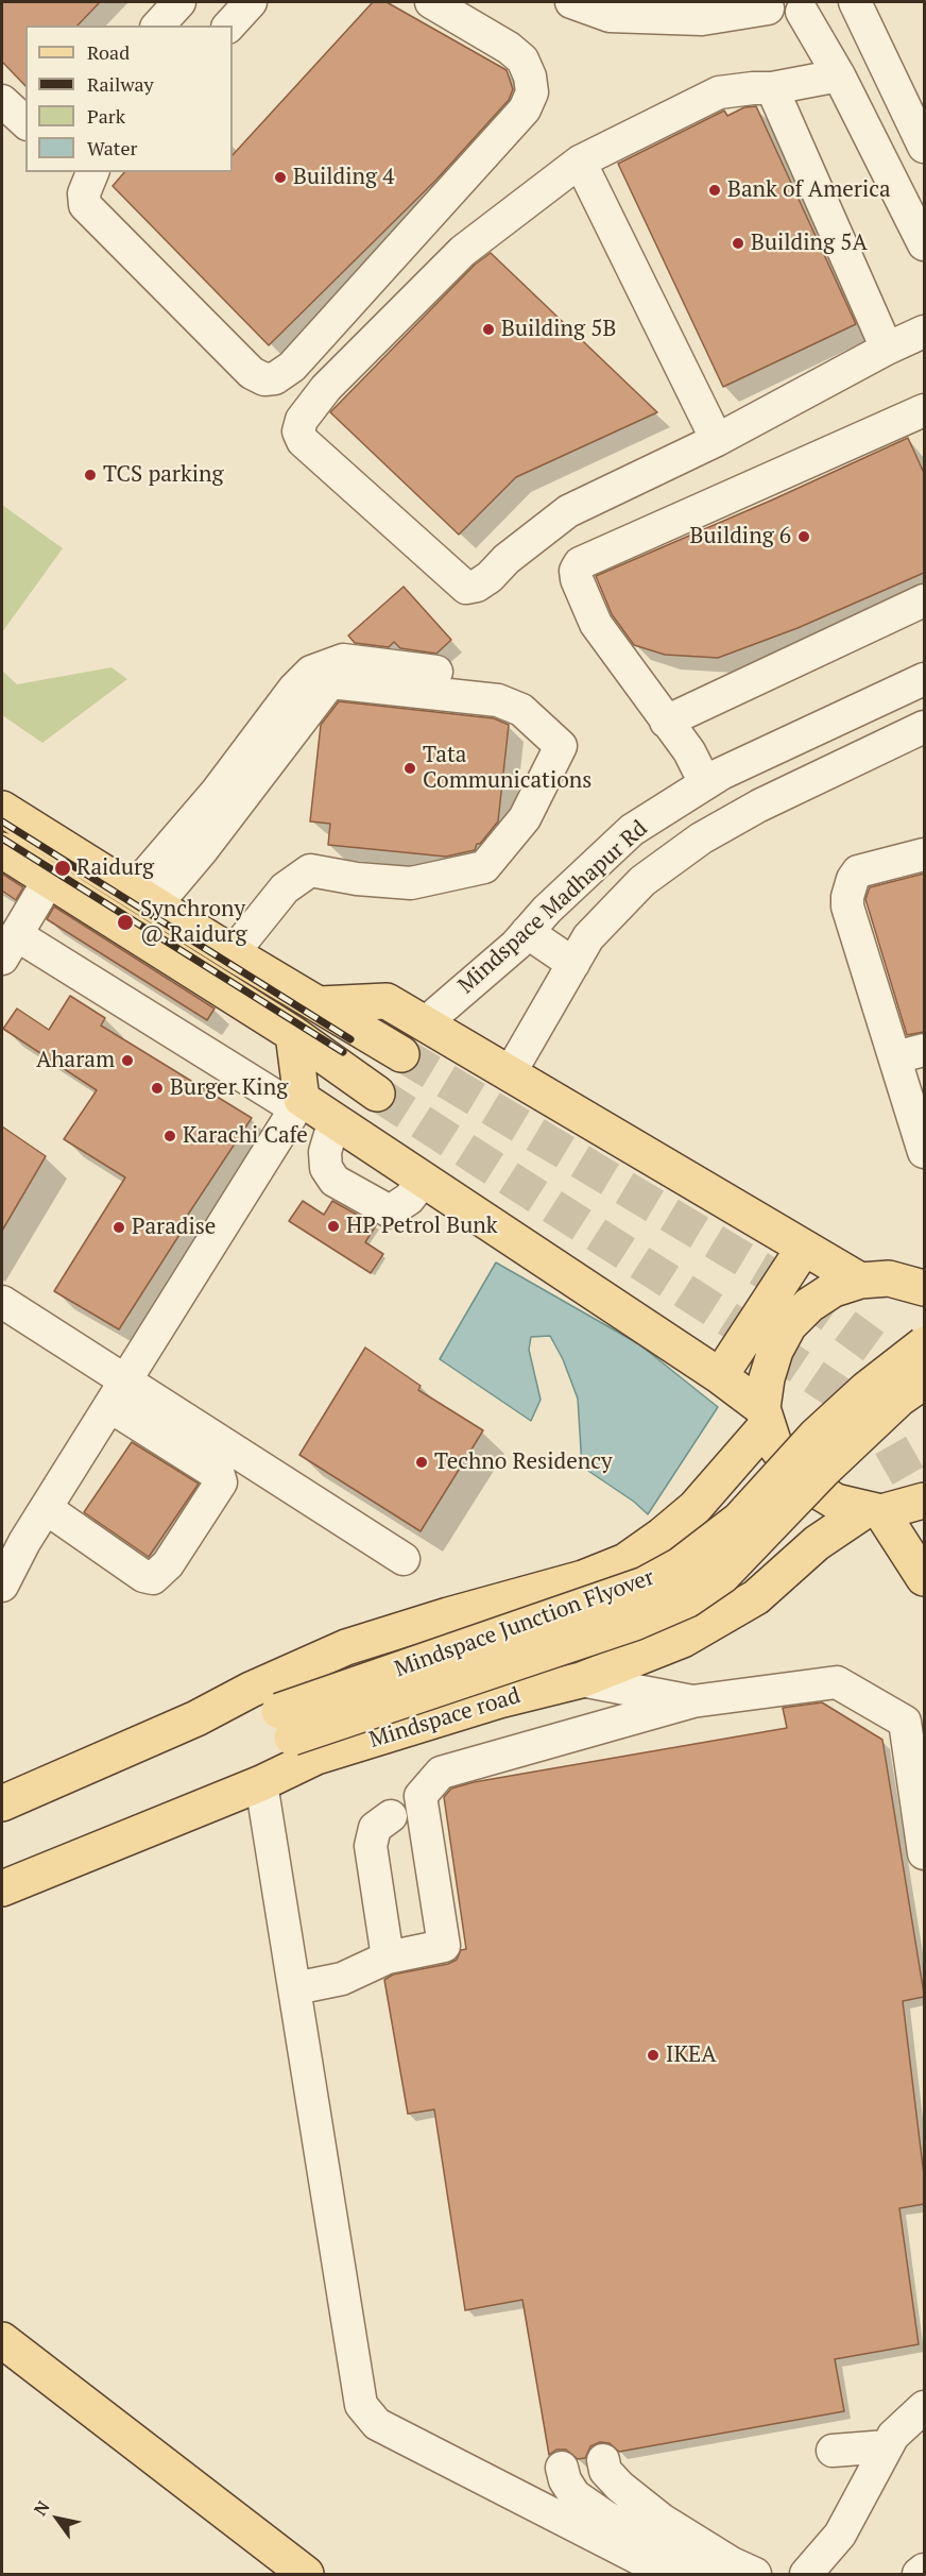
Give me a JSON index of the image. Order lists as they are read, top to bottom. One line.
{"streets":{"main road":["Mindspace Junction Flyover","Mindspace road"],"street":["Mindspace Madhapur Rd"]},"crossings":[["Mindspace Junction Flyover","Mindspace road"]],"places":["Building 4","Bank of America","Building 5A","Building 5B","TCS parking","Building 6","Tata Communications","Raidurg","Synchrony @ Raidurg","Aharam","Burger King","Karachi Cafe","HP Petrol Bunk","Paradise","Techno Residency","IKEA"],"legend":["Road","Railway","Park","Water"],"north":"top left"}
